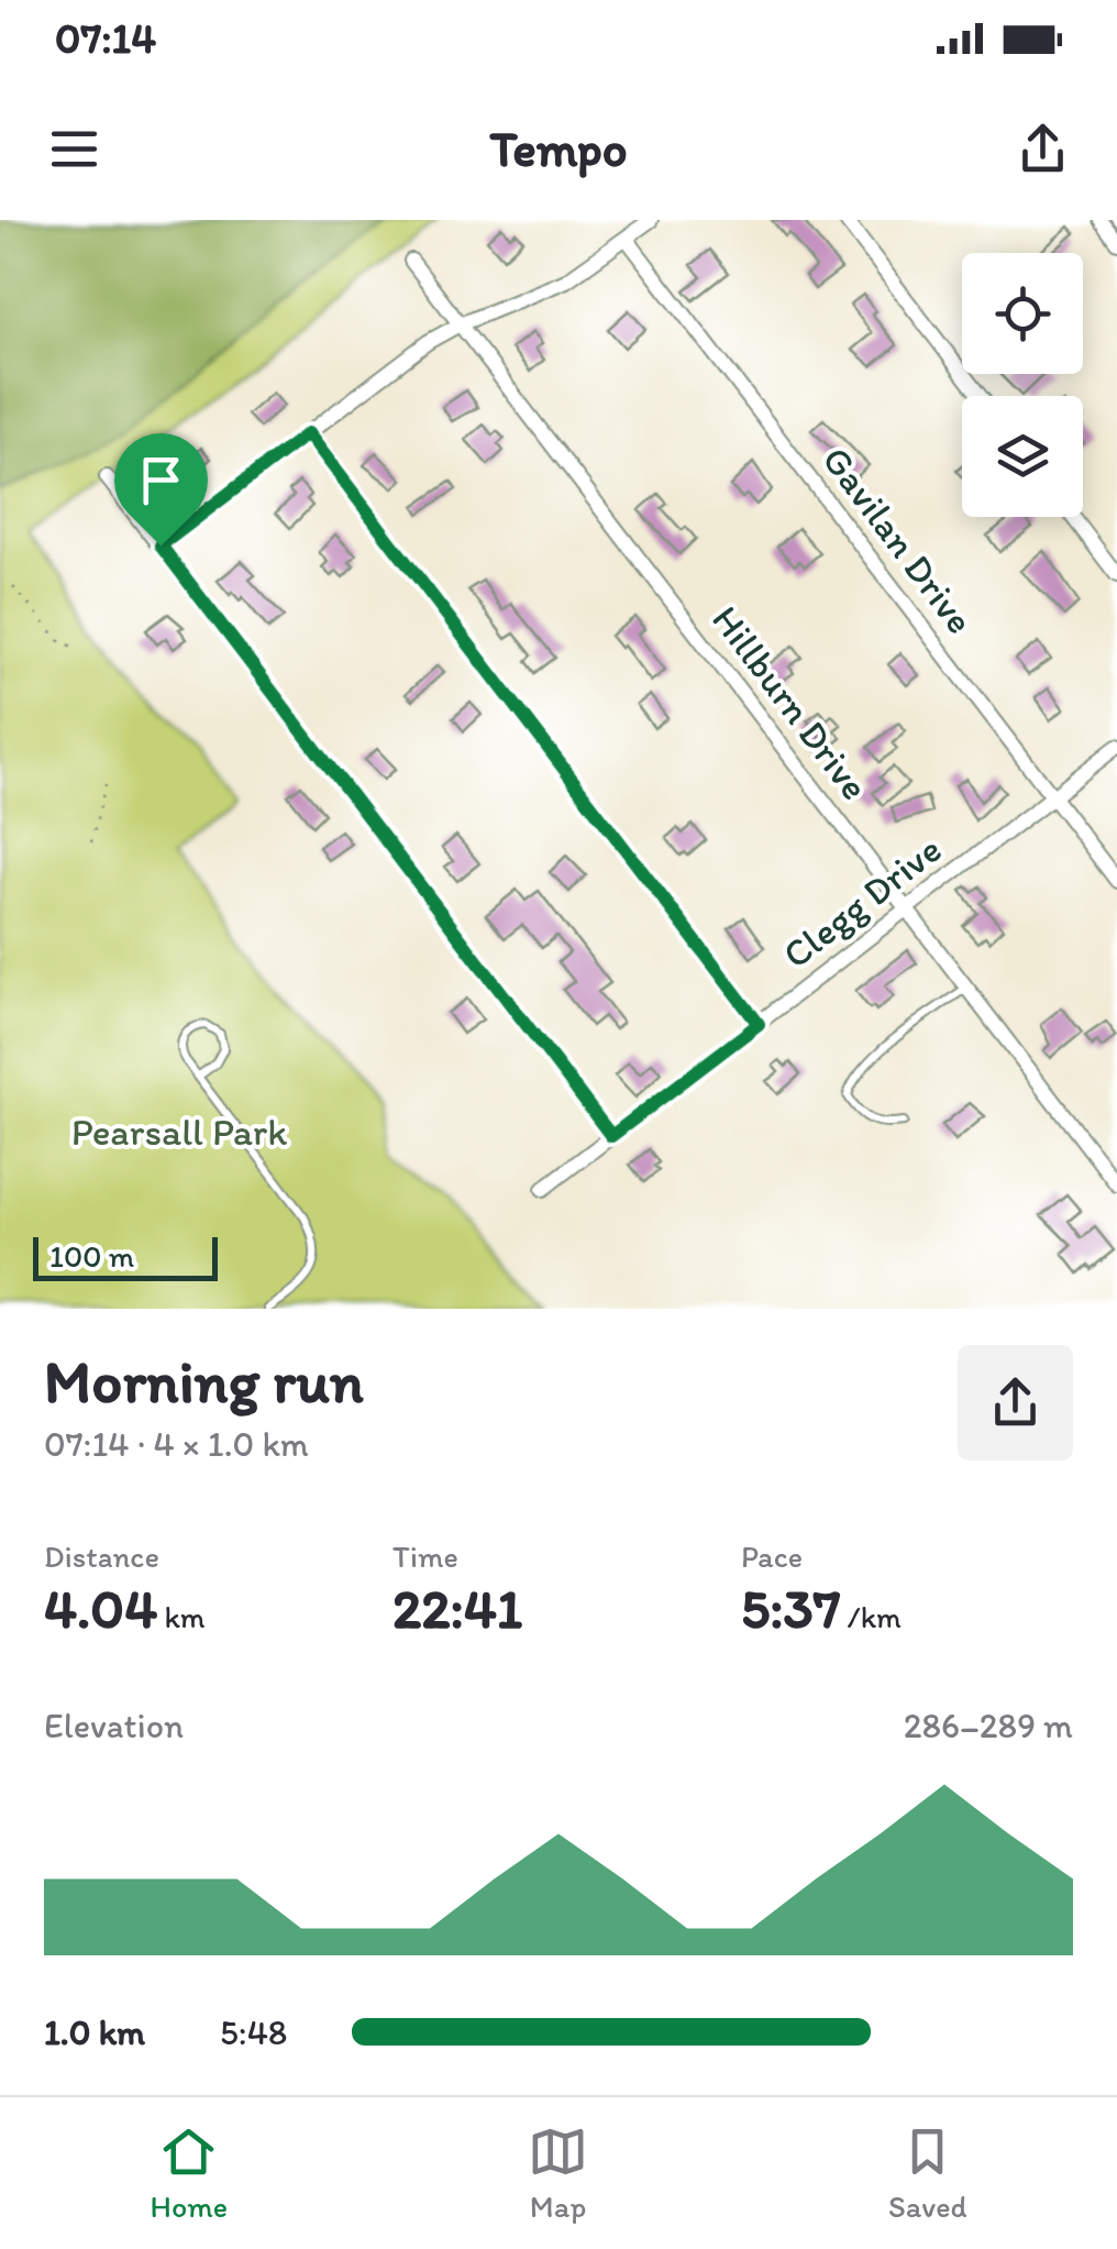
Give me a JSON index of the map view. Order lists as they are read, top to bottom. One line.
{"streets":{"street":["Gavilan Drive","Hillburn Drive","Clegg Drive"]},"crossings":[["Gavilan Drive","Clegg Drive"],["Hillburn Drive","Clegg Drive"]],"parks":["Pearsall Park"],"scale_bar":"100 m","page":{"status":"07:14","header":"Tempo","scale":"100 m","heading":["Morning run","07:14 · 4 × 1.0 km"],"stats":[["Distance","4.04 km"],["Time","22:41"],["Pace","5:37 /km"]],"chart":["Elevation","286–289 m"],"list":[{"name":"1.0 km","note":"5:48"}],"tabs":["Home","Map","Saved"]}}
